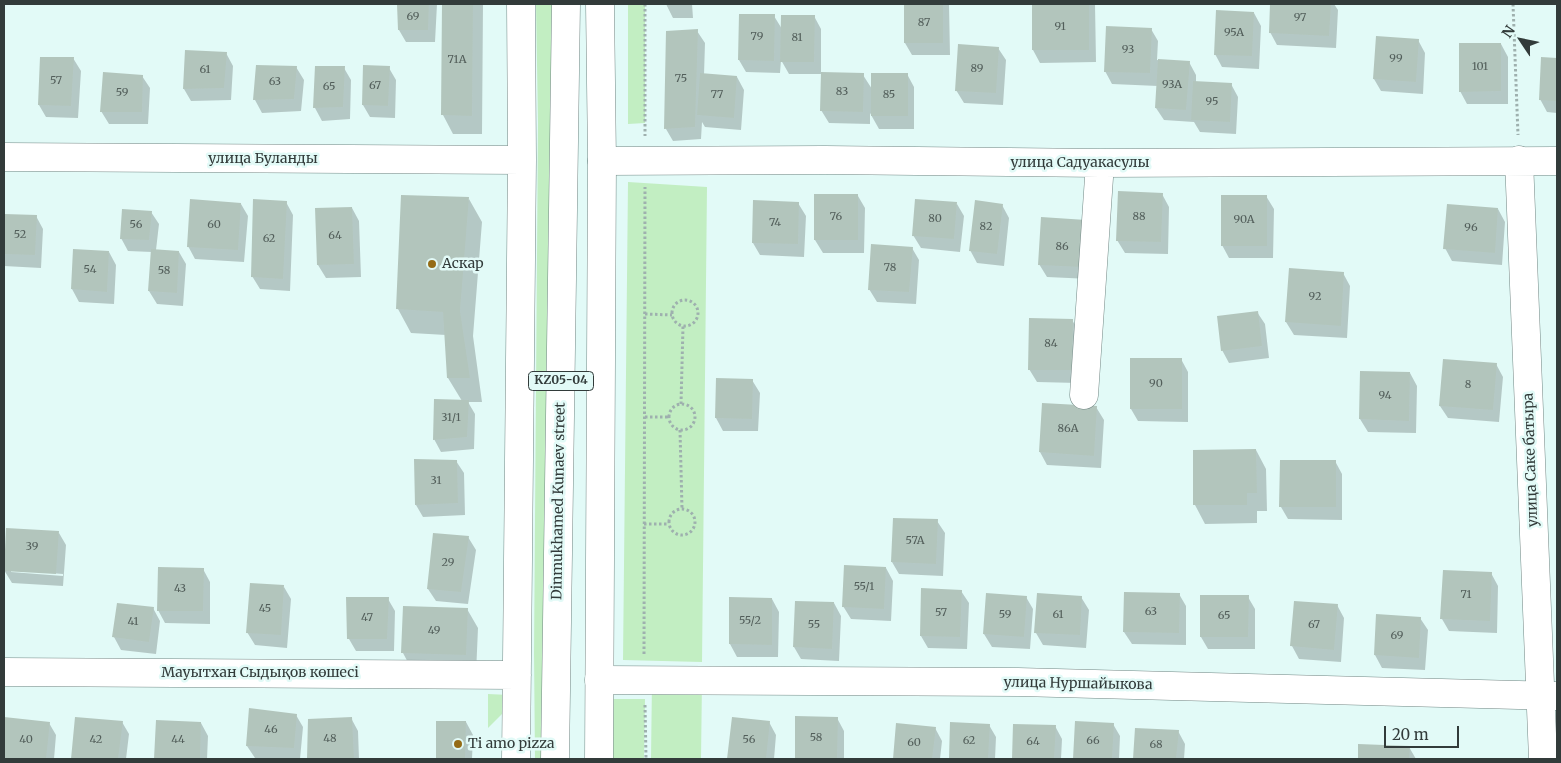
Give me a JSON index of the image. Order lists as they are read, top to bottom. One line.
{"streets":{"street":["улица Буланды","улица Садуакасулы","KZ05-04","улица Саке батыра","Dinmukhamed Kunaev street","Мауытхан Сыдықов көшесі","улица Нуршайыкова"]},"crossings":[["улица Садуакасулы","KZ05-04"],["улица Садуакасулы","улица Саке батыра"],["KZ05-04","улица Нуршайыкова"],["улица Саке батыра","улица Нуршайыкова"]],"places":["Аскар","Ti amo pizza"],"house_numbers":["69","97","87","91","95А","79","81","93","99","71А","101","89","61","75","57","63","93А","67","65","83","59","77","85","95","76","88","80","90А","74","56","60","82","96","52","64","62","86","78","54","58","92","84","90","8","94","31/1","86А","31","57А","39","29","55/1","43","71","45","63","57","59","61","65","47","55/2","41","55","67","49","69","46","58","48","40","42","44","56","62","66","64","60","68"],"scale_bar":"20 m","north":"top left"}
